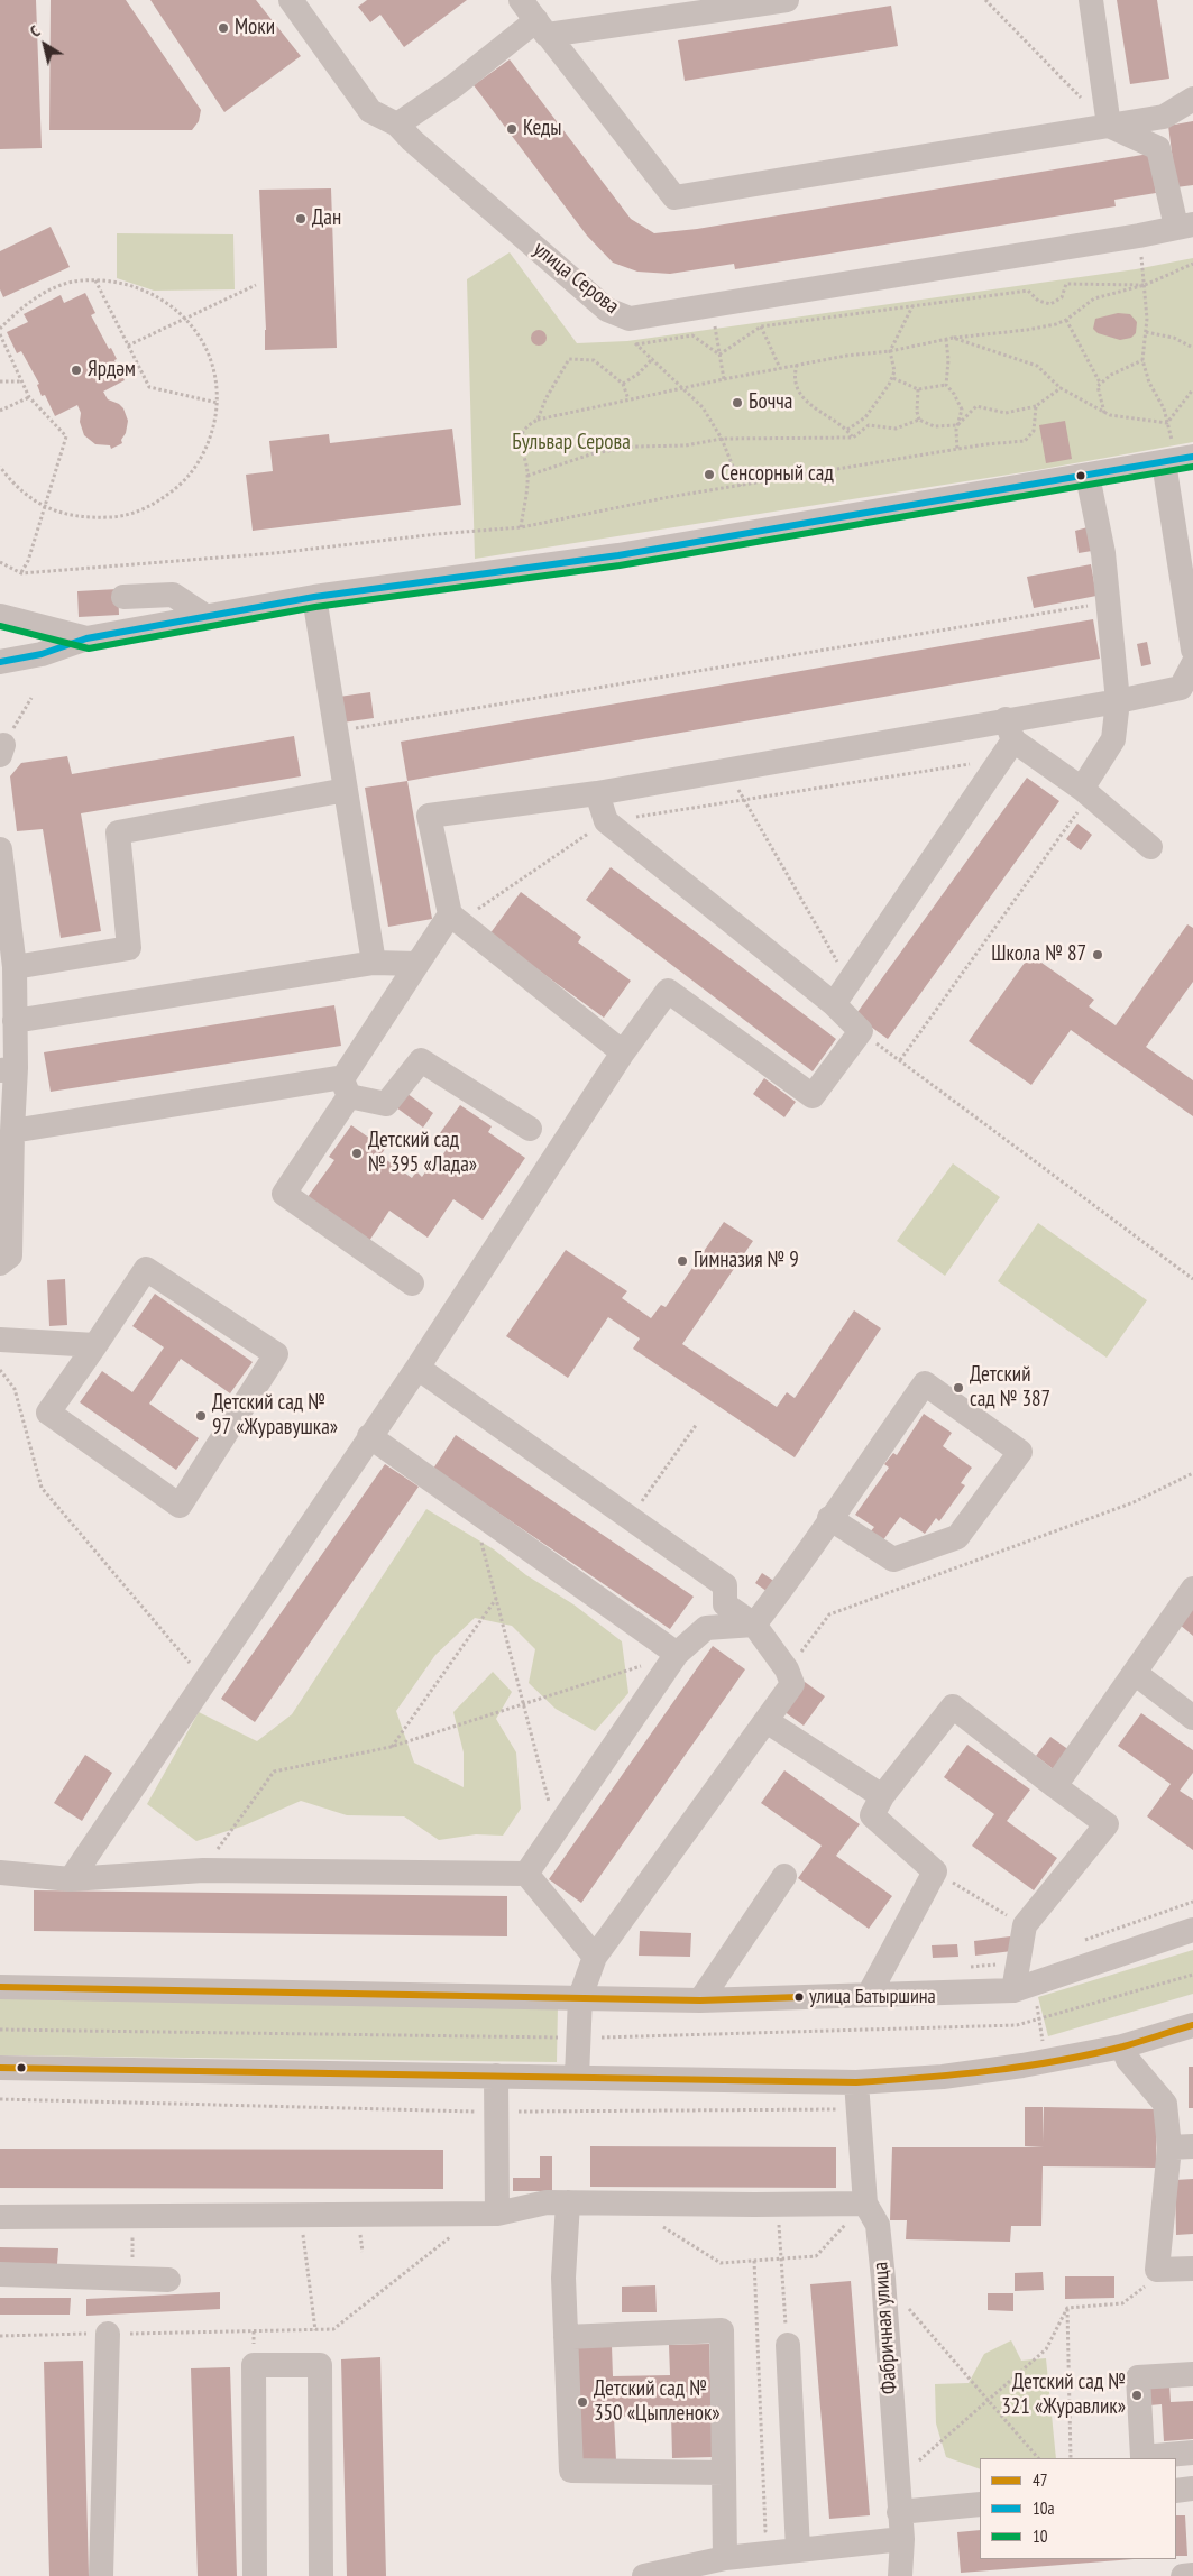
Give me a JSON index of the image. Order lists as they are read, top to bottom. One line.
{"streets":{"street":["улица Серова","Фабричная улица"]},"parks":["Бульвар Серова"],"places":["Моки","Кеды","Дан","Ярдәм","Бочча","Сенсорный сад","Школа № 87","Детский сад № 395 «Лада»","Гимназия № 9","Детский сад № 387","Детский сад № 97 «Журавушка»","улица Батыршина","Детский сад № 321 «Журавлик»","Детский сад № 350 «Цыпленок»"],"lines":["transit line 10а","transit line 10","transit line 47"],"legend":["47","10а","10"],"north":"top left"}
